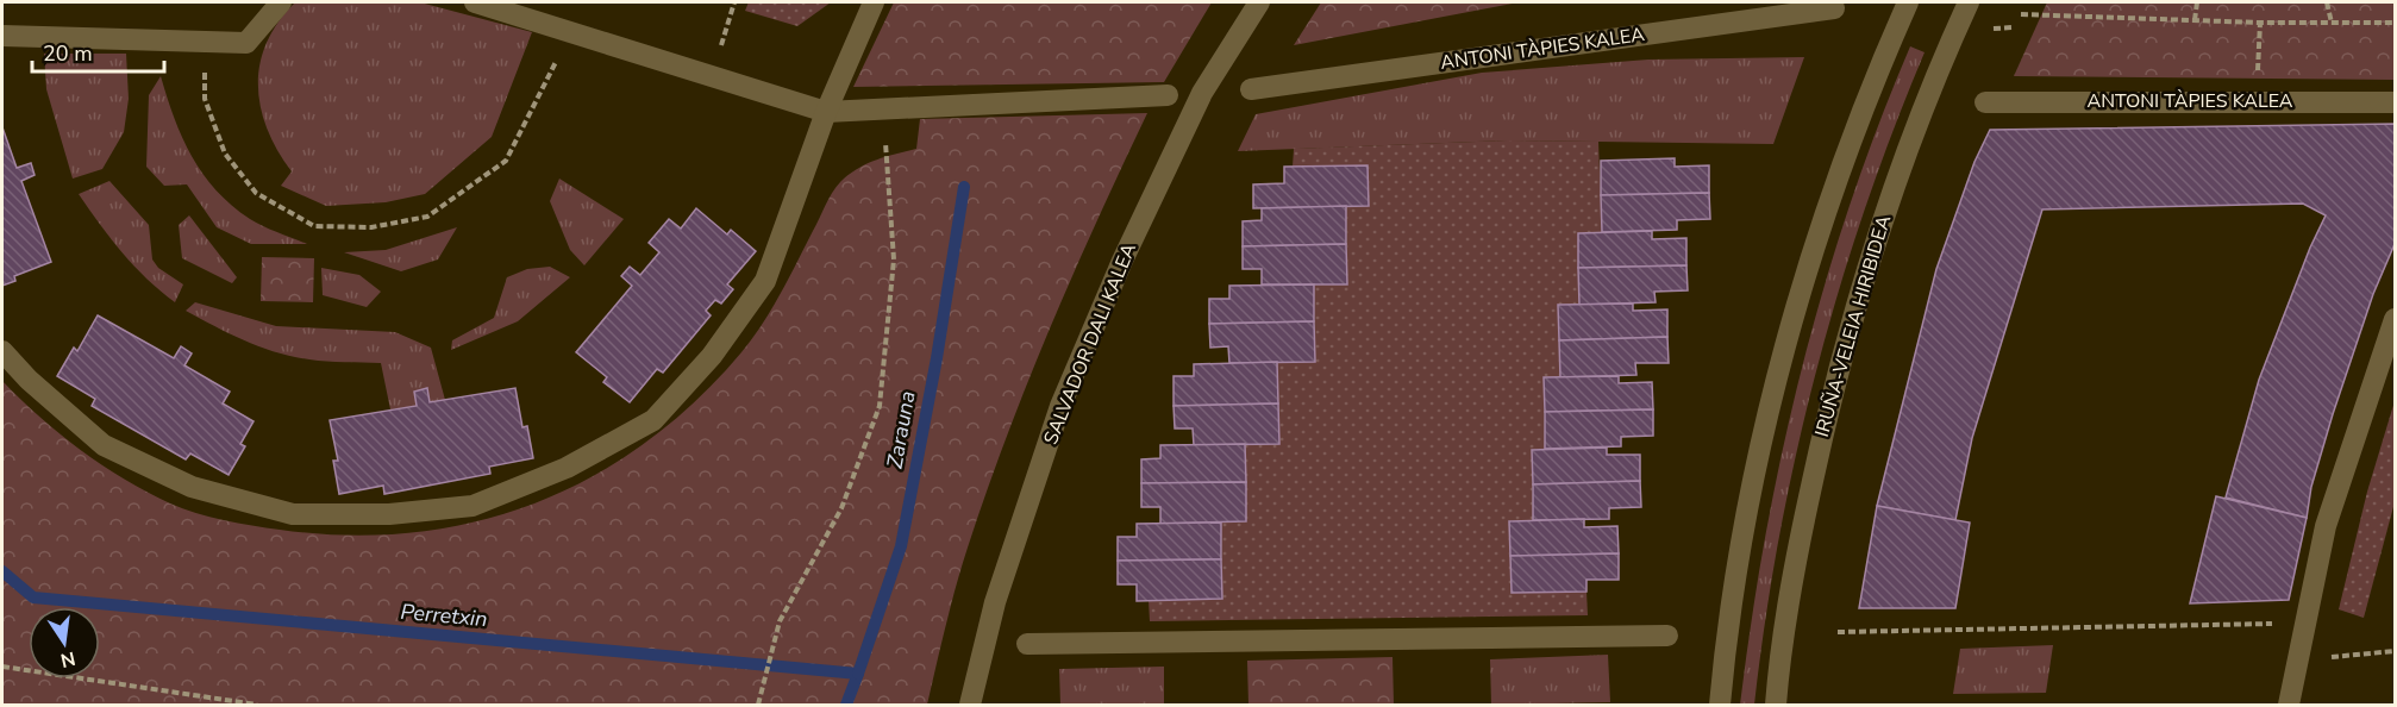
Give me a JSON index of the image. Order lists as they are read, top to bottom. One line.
{"streets":{"street":["ANTONI TÀPIES KALEA","IRUÑA-VELEIA HIRIBIDEA","SALVADOR DALI KALEA"]},"water":["Zarauna","Perretxin"],"scale_bar":"20 m","north":"bottom"}
